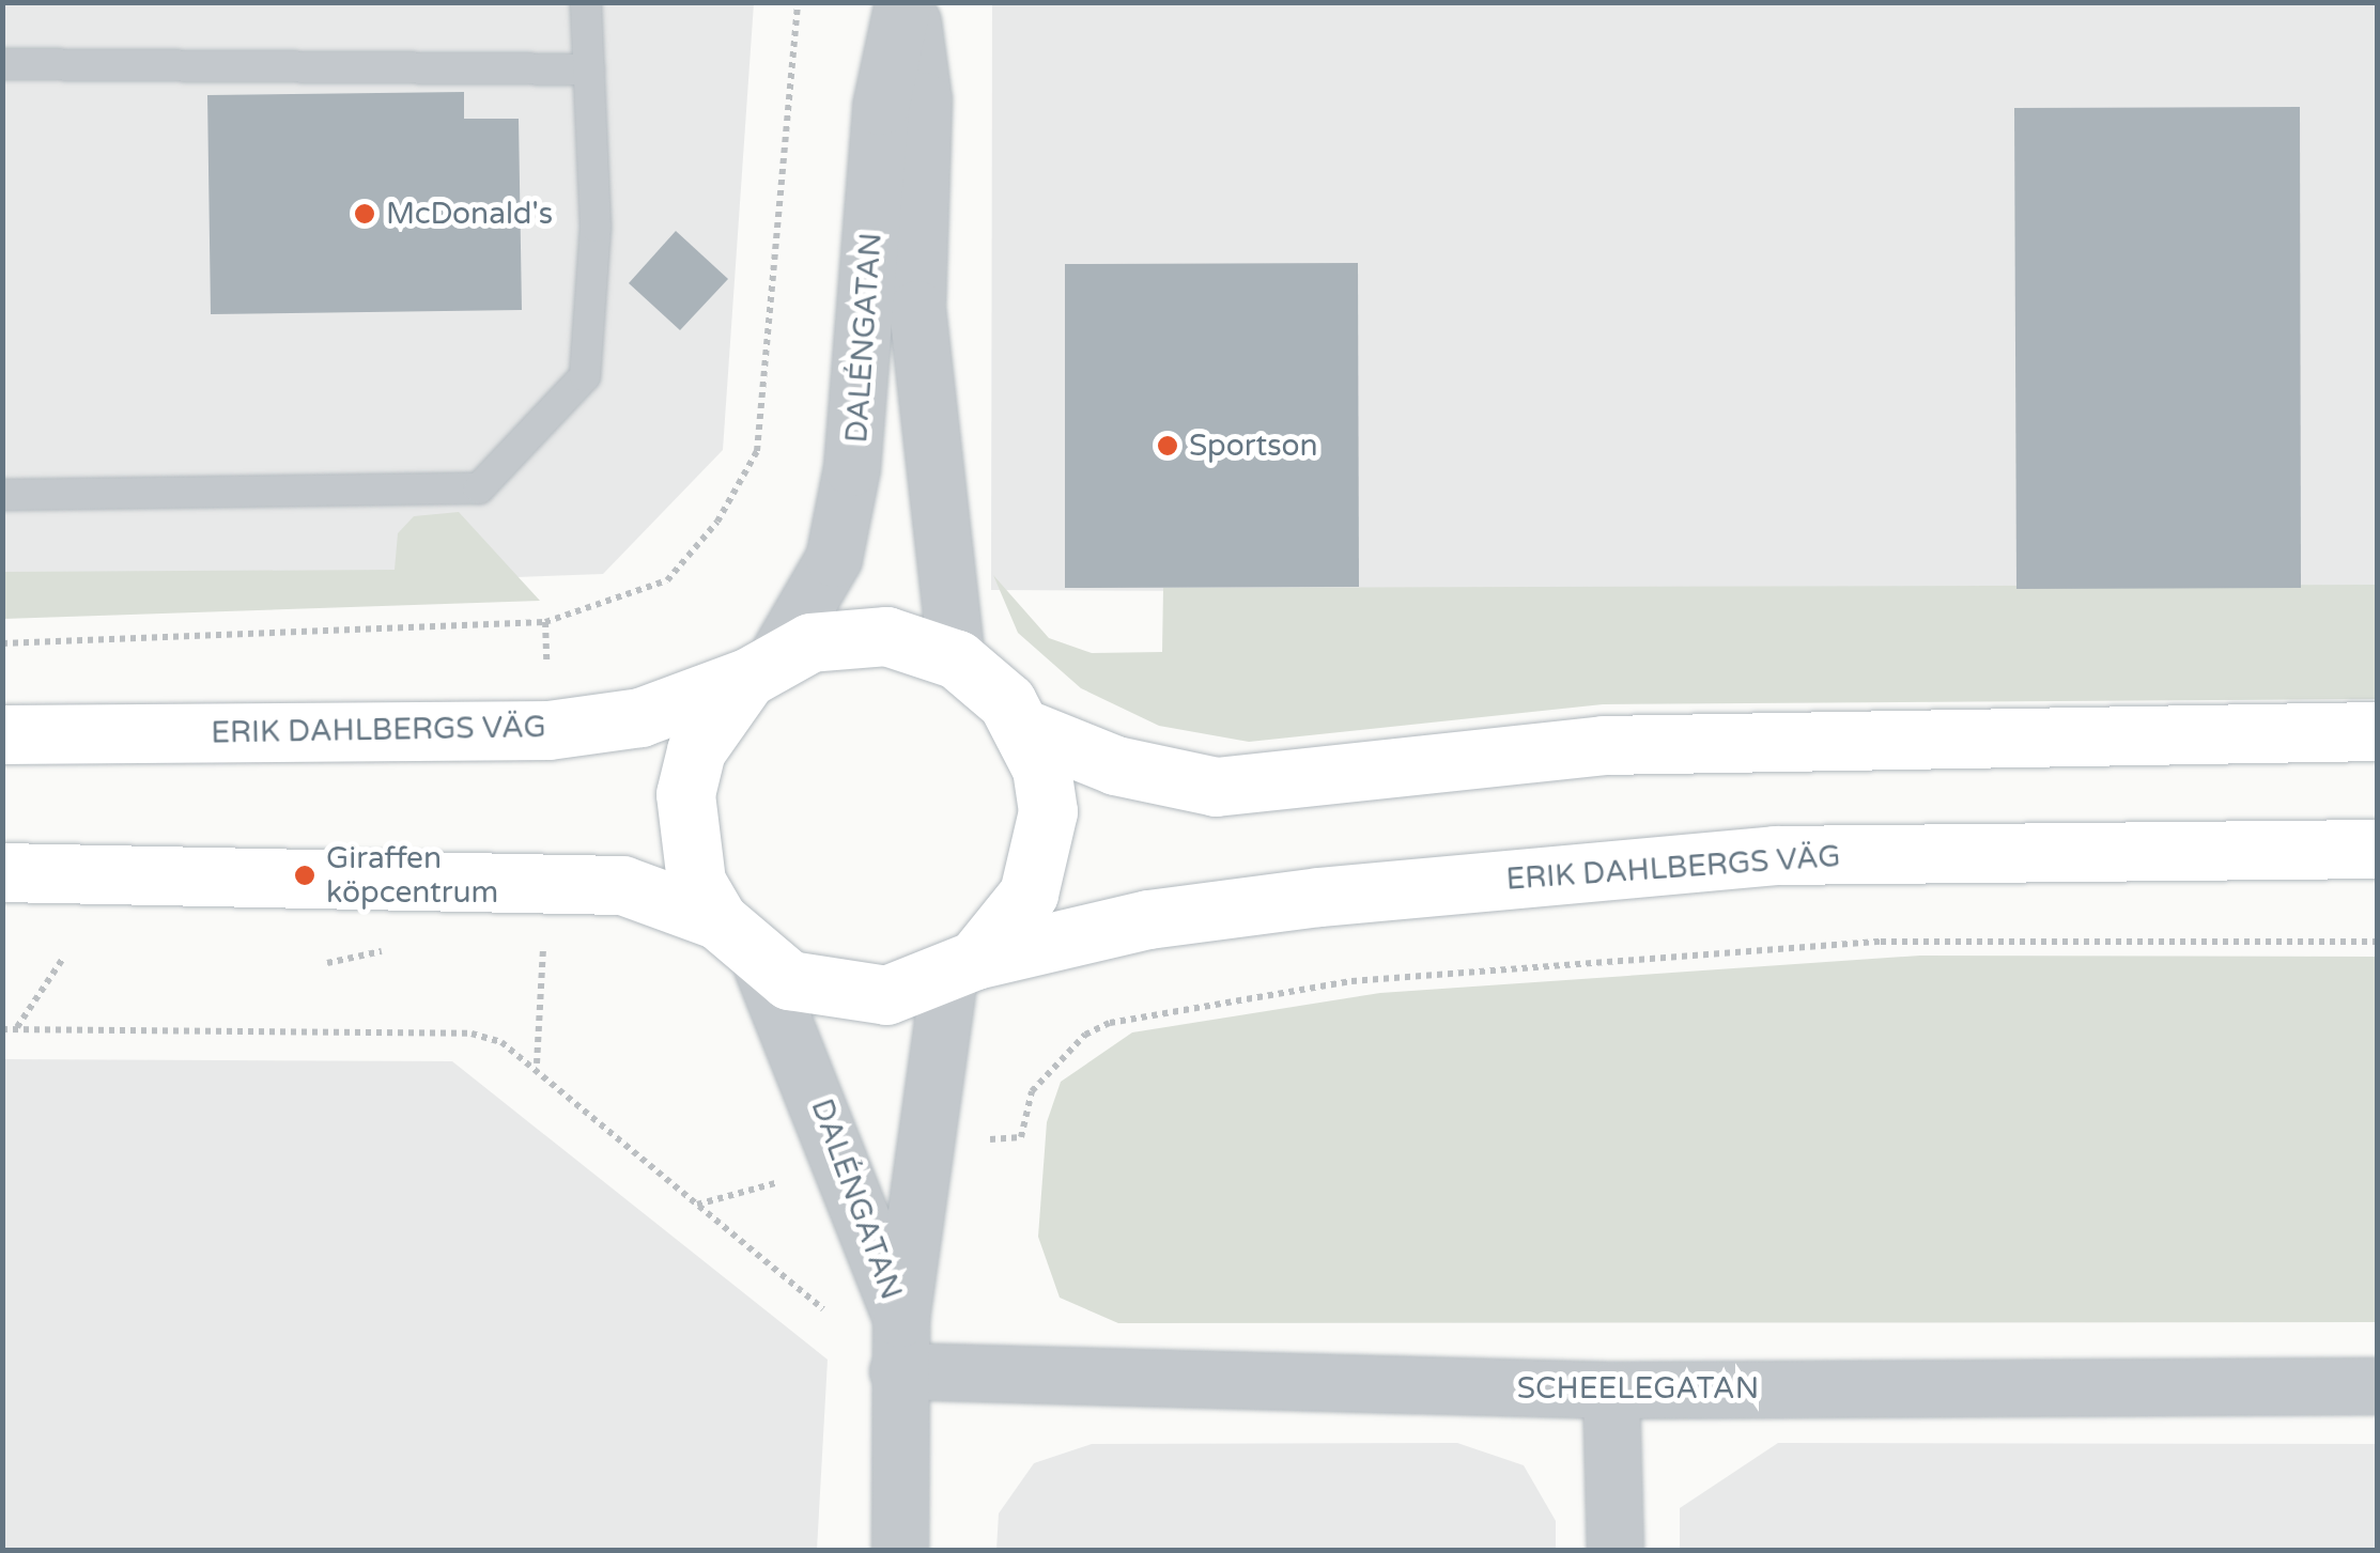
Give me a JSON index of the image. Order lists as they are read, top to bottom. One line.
{"streets":{"main road":["ERIK DAHLBERGS VÄG"],"street":["DALÉNGATAN","SCHEELEGATAN"]},"crossings":[["DALÉNGATAN","ERIK DAHLBERGS VÄG"],["DALÉNGATAN","SCHEELEGATAN"]],"places":["McDonald's","Sportson","Giraffen köpcentrum"]}
